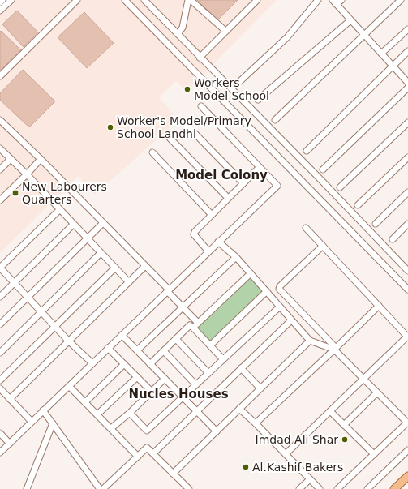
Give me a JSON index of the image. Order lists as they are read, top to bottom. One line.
{"districts":["Model Colony","Nucles Houses"],"places":{"other":["Workers Model School","Worker's Model/Primary School Landhi","Imdad Ali Shar","Al.Kashif Bakers"],"transit":["New Labourers Quarters"]}}
